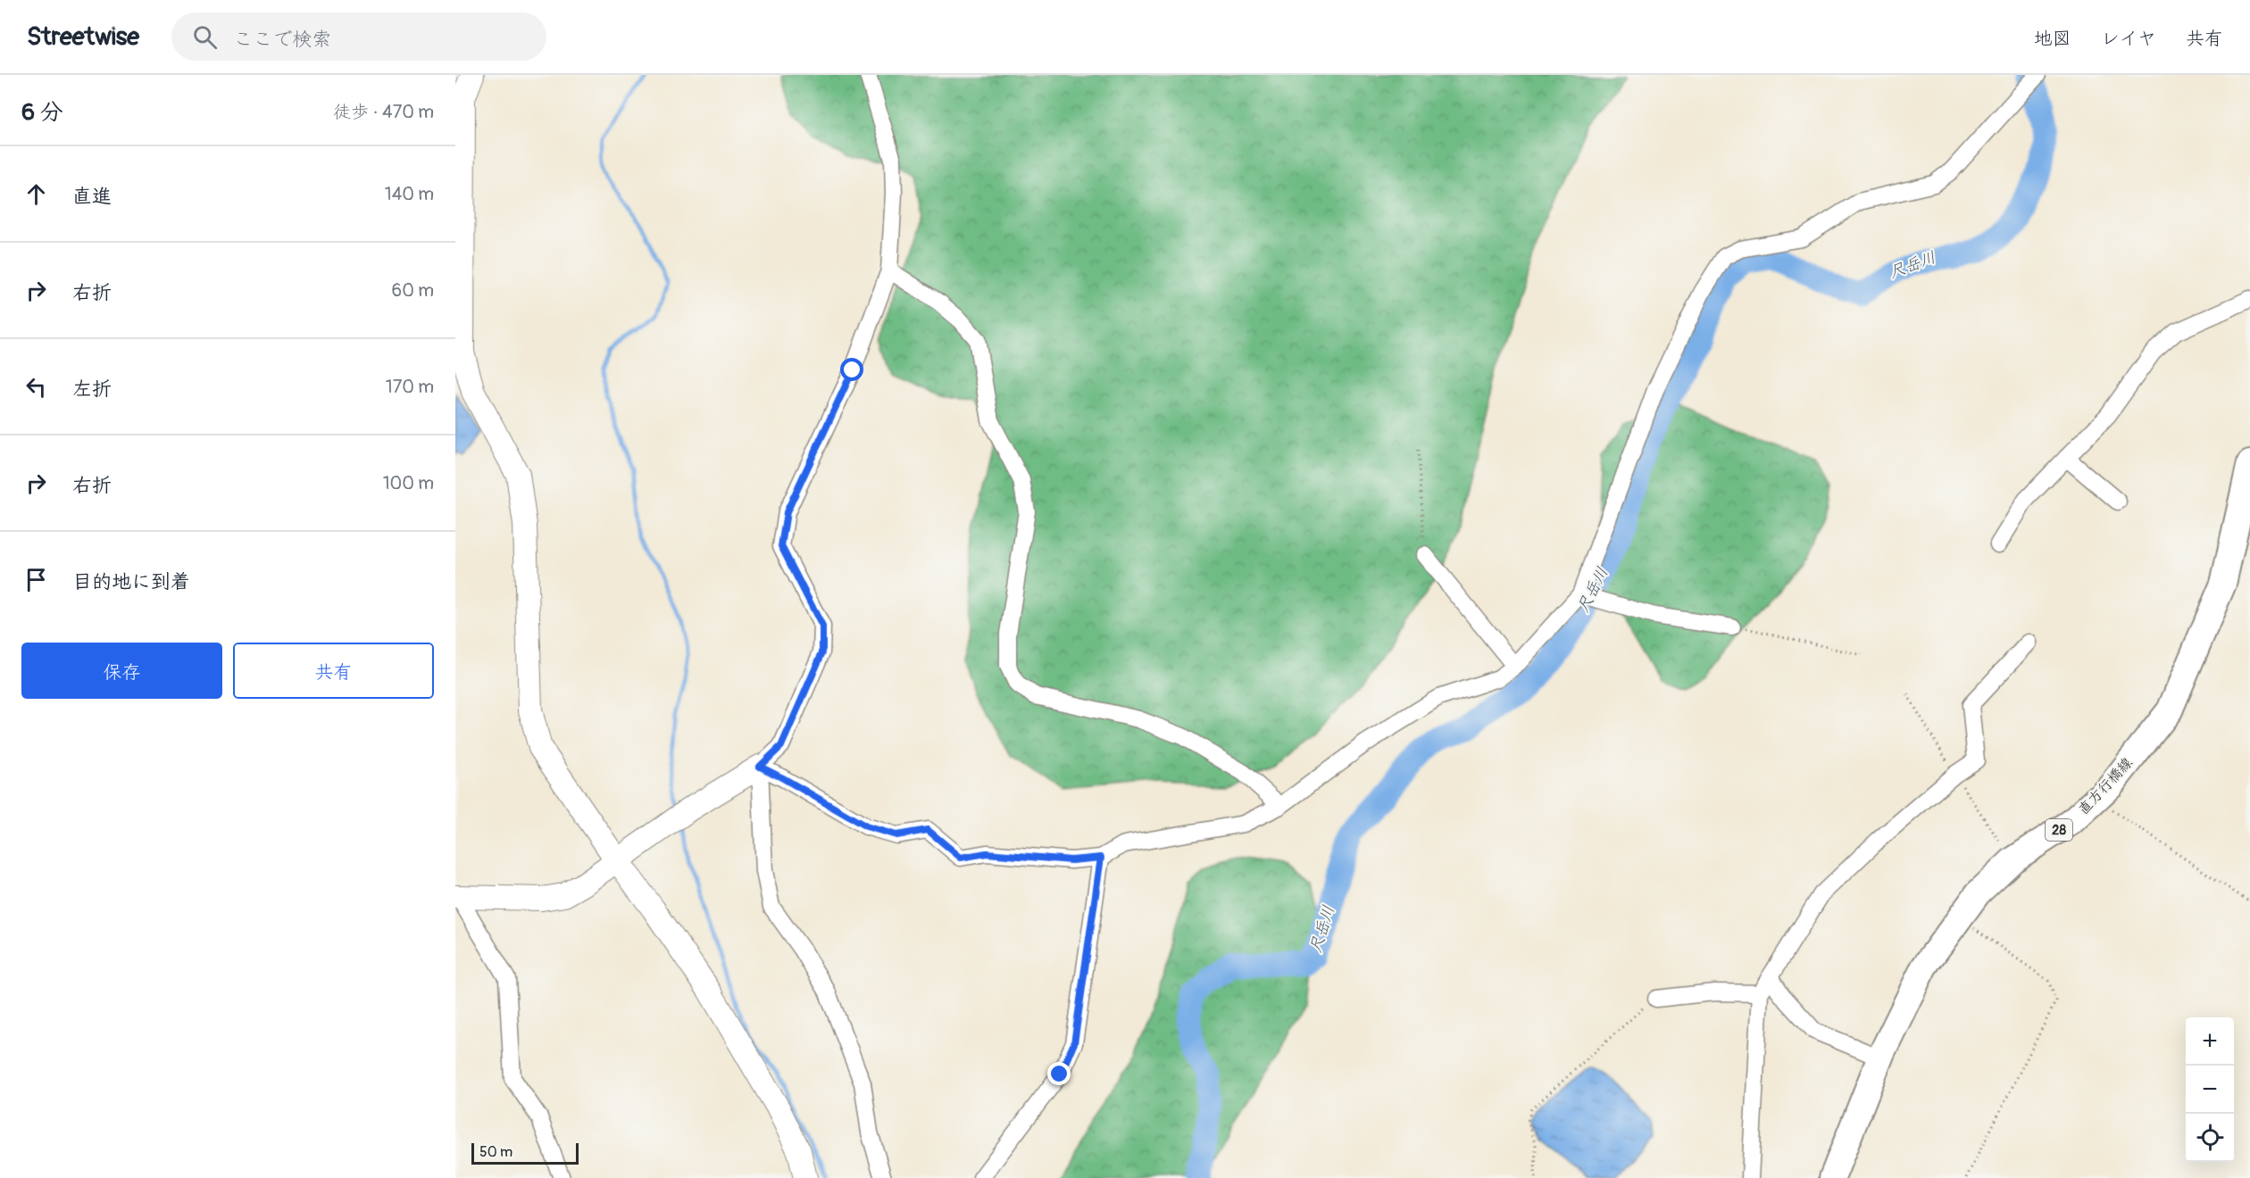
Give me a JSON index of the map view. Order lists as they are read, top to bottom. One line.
{"streets":{"main road":["直方行橋線","28"]},"water":["尺岳川"],"scale_bar":"50 m","page":{"header":"Streetwise","search":"ここで検索","nav":["地図","レイヤ","共有"],"heading":["6 分","徒歩 · 470 m"],"list":[["直進","140 m"],["右折","60 m"],["左折","170 m"],["右折","100 m"],"目的地に到着"],"buttons":["保存","共有"],"map_buttons":["+","−"],"scale":"50 m"}}
